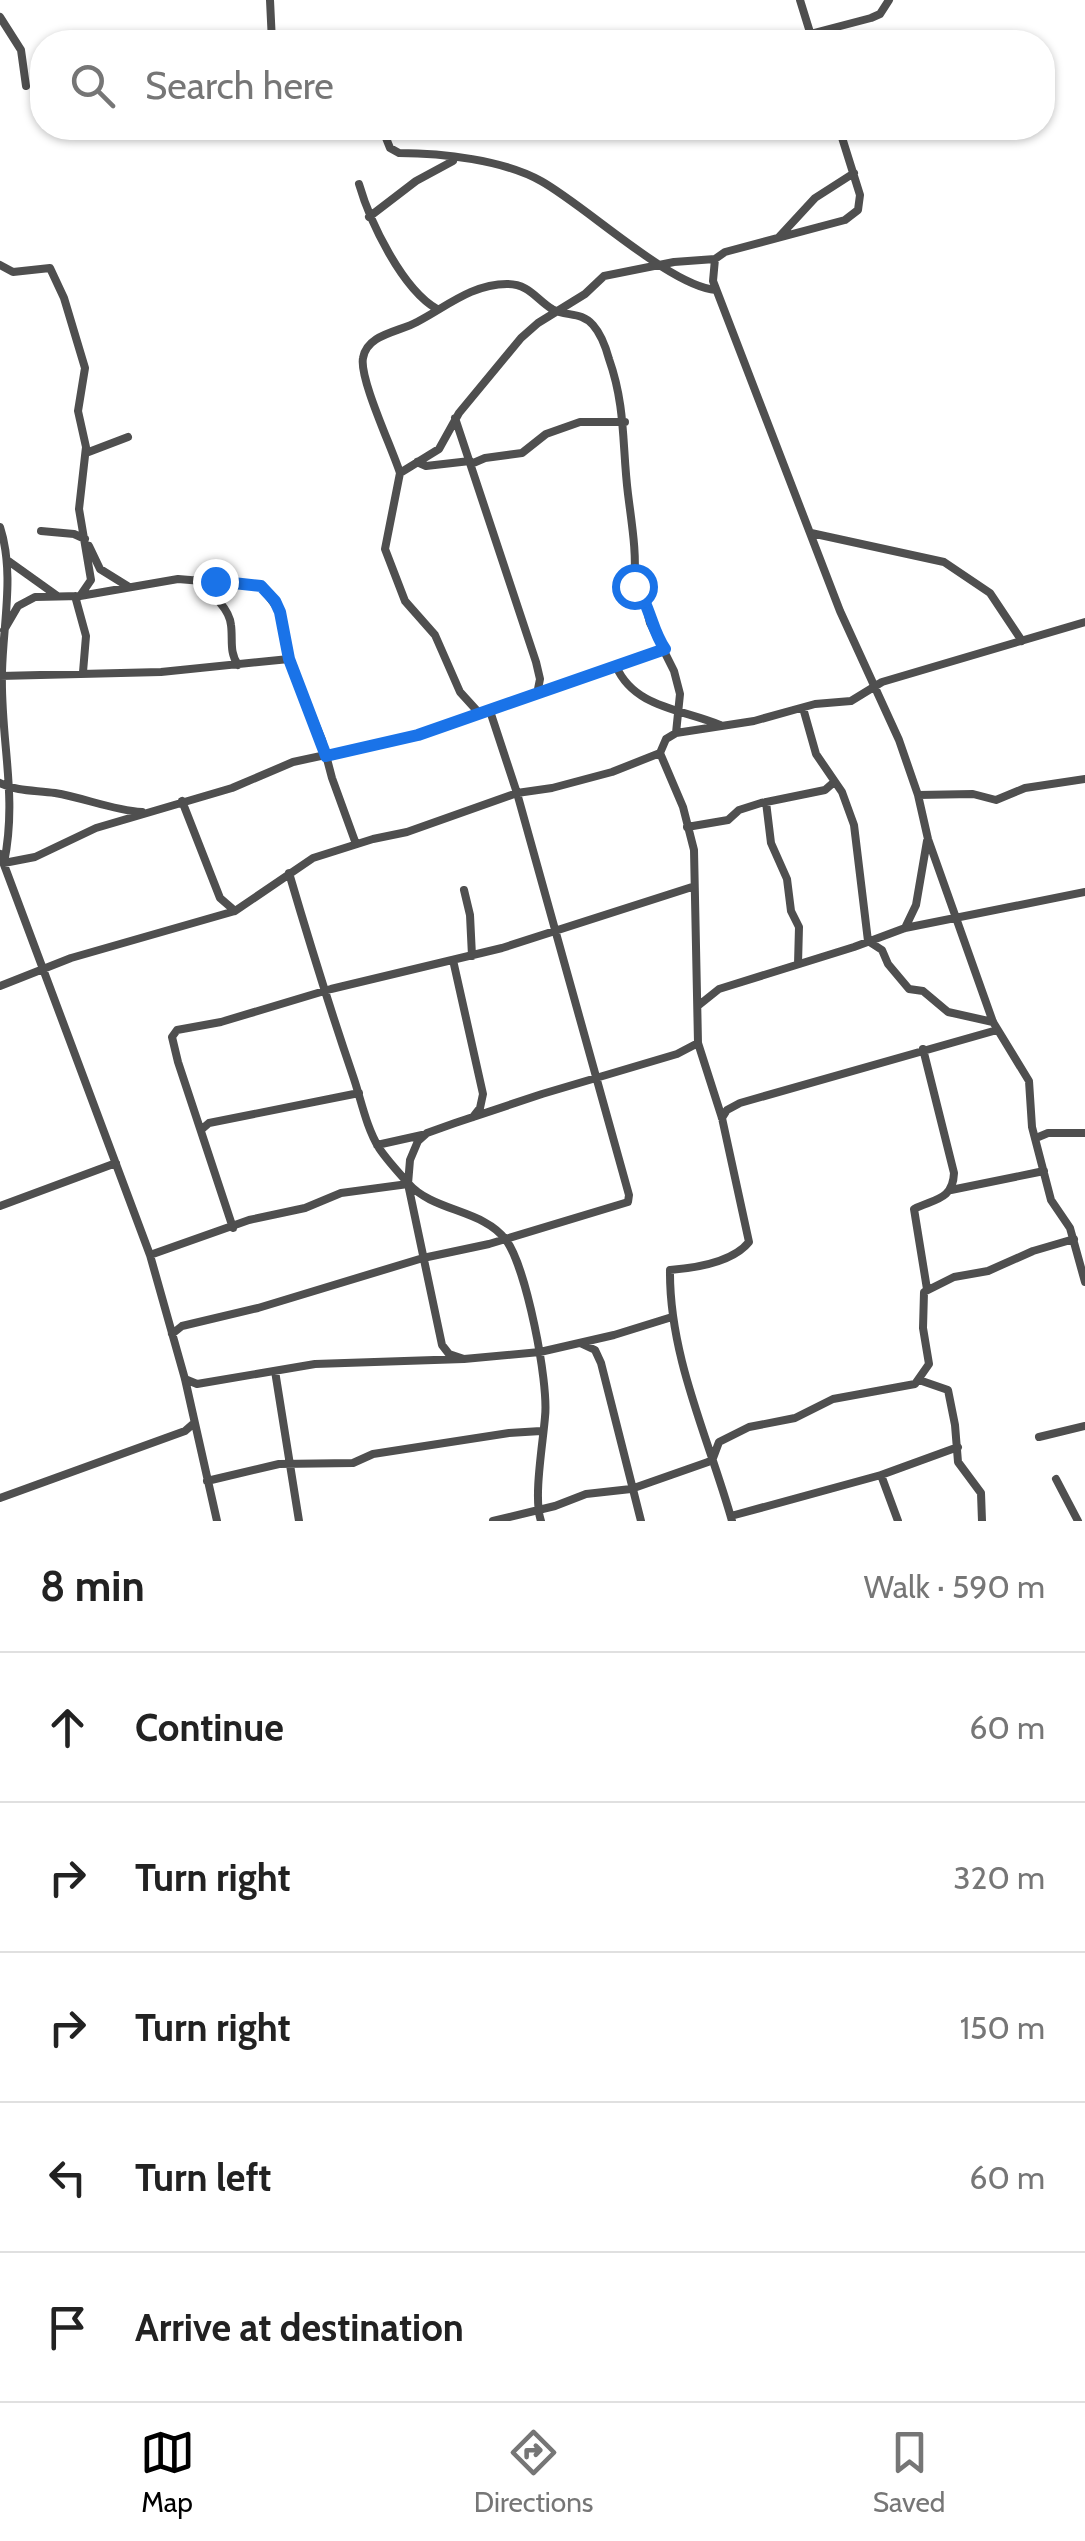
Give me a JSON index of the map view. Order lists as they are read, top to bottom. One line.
{"page":{"search":"Search here","heading":["8 min","Walk · 590 m"],"list":[["Continue","60 m"],["Turn right","320 m"],["Turn right","150 m"],["Turn left","60 m"],"Arrive at destination"],"nav":["Map","Directions","Saved"]}}
